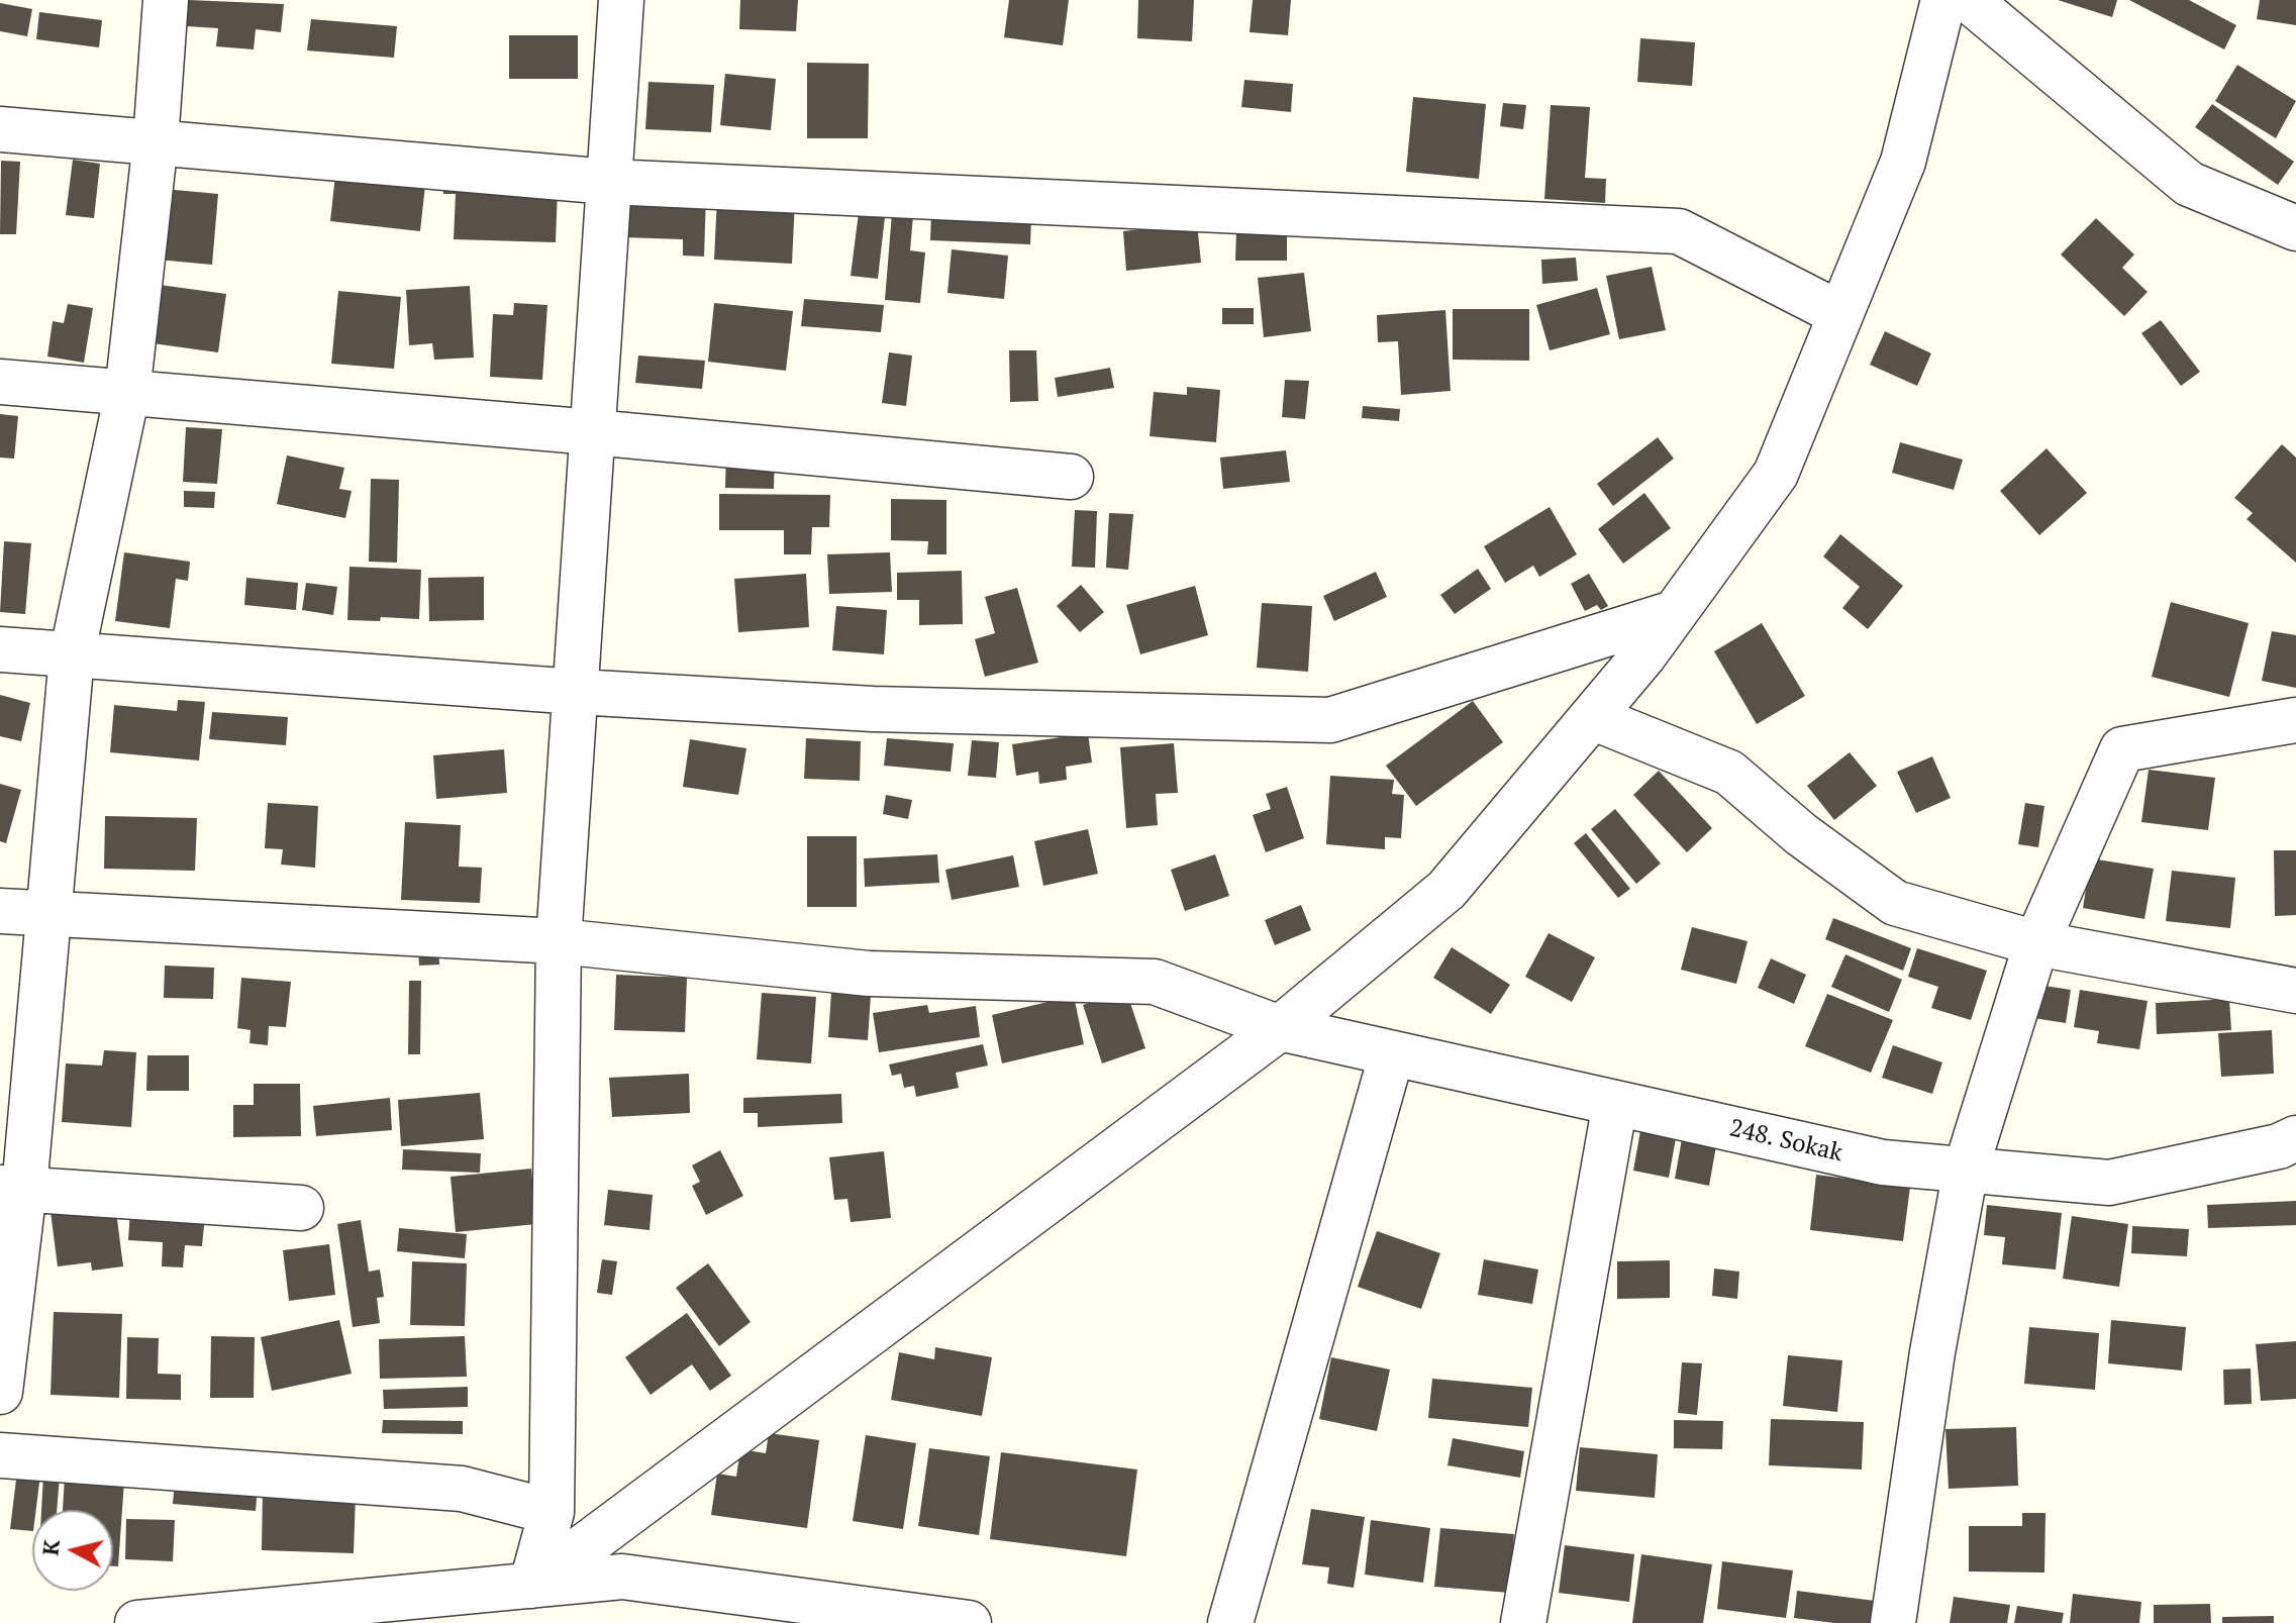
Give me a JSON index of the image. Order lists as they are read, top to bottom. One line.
{"streets":{"street":["248. Sokak"]},"north":"left"}
